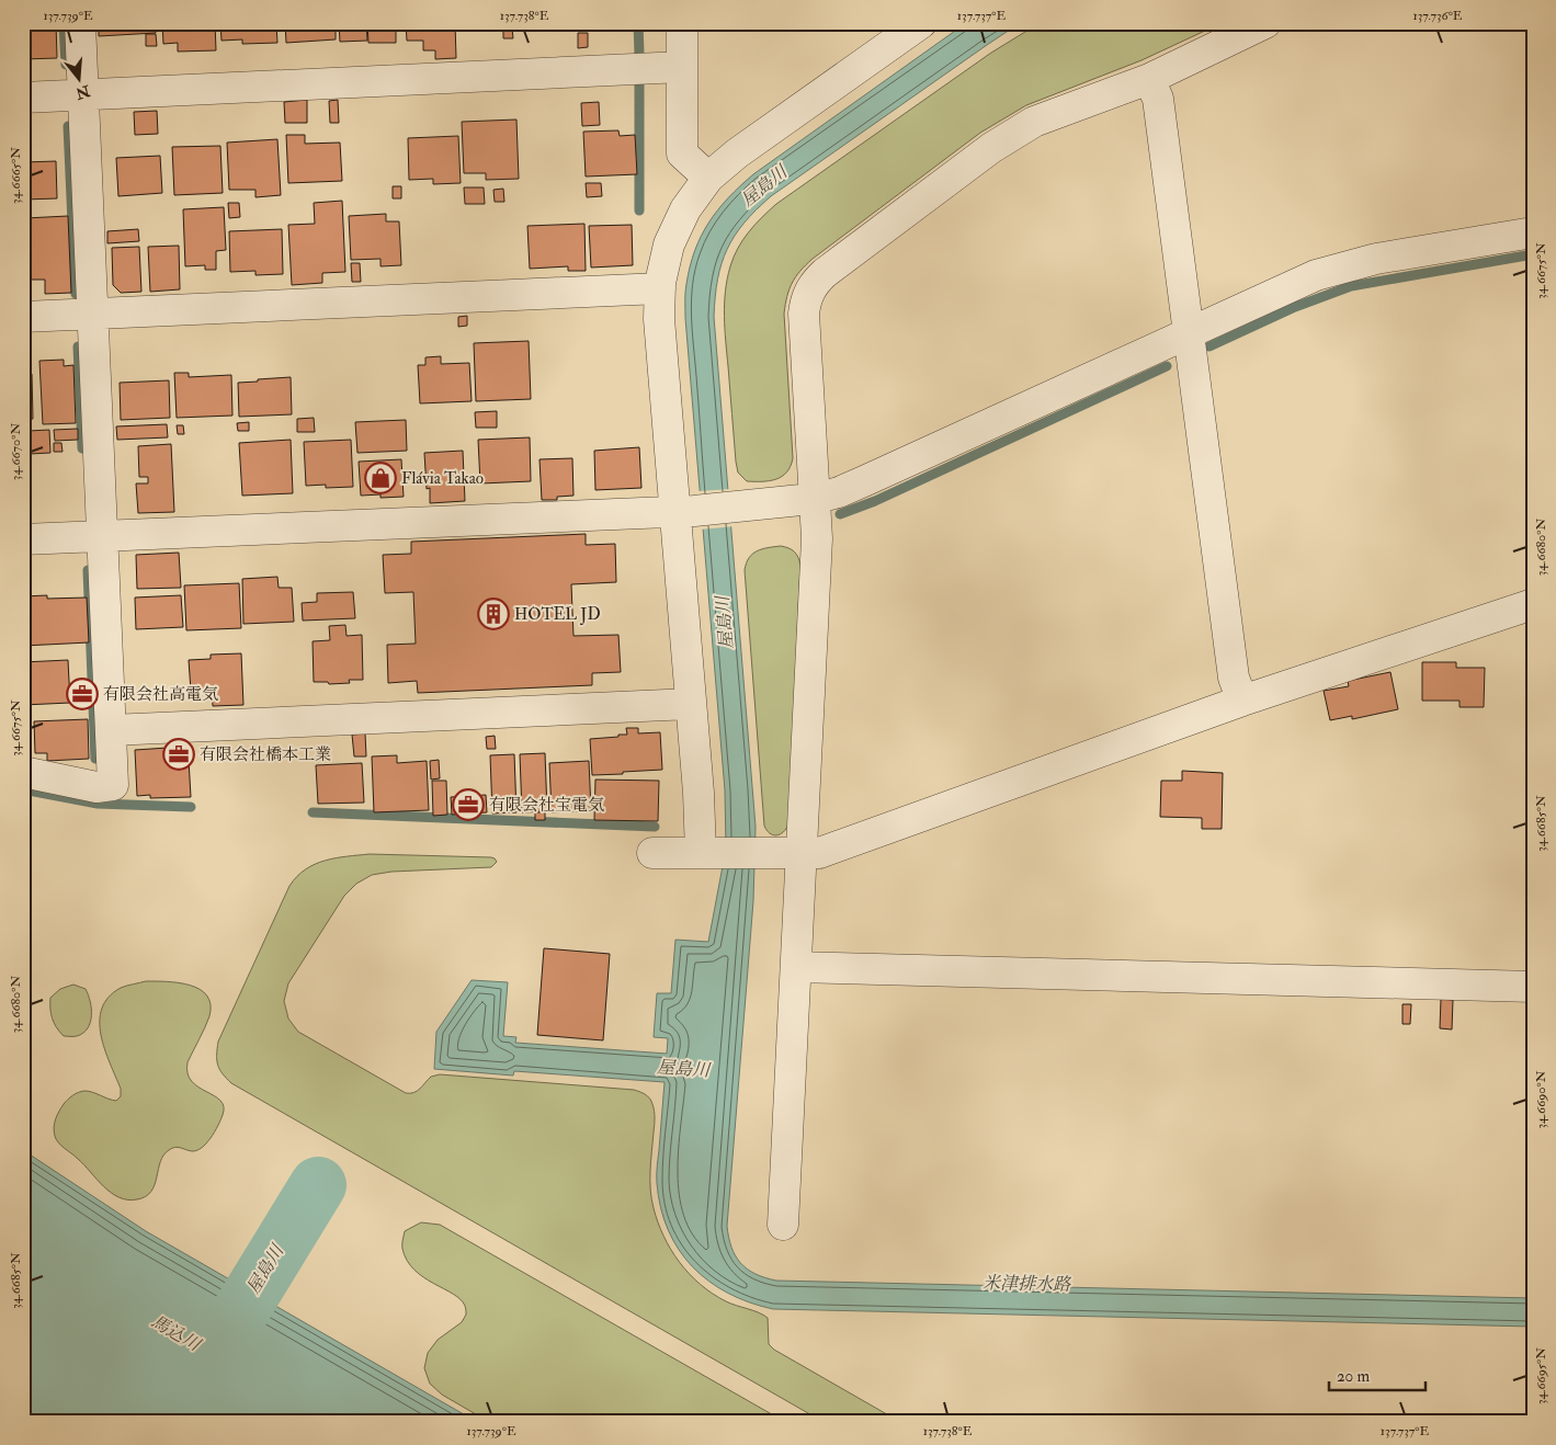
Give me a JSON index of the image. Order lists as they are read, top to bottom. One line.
{"water":["屋島川","米津排水路","馬込川"],"places":{"shop":["Flávia Takao"],"building":["HOTEL JD"],"office":["有限会社高電気","有限会社橋本工業","有限会社宝電気"]},"scale_bar":"20 m","north":"bottom","coordinates":["137.739°E","137.738°E","137.737°E","137.736°E","34.6665°N","34.6675°N","34.6670°N","34.6680°N","34.6685°N","34.6690°N","34.6695°N"]}
